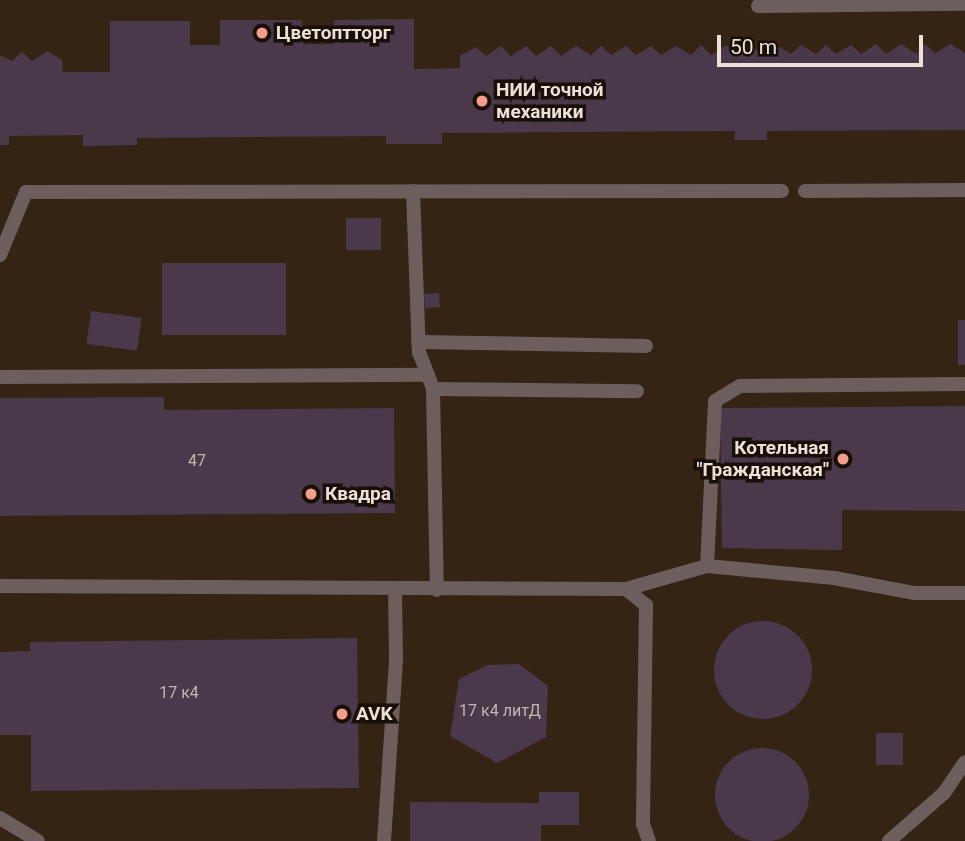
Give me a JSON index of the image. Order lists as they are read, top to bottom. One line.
{"places":["Цветоптторг","НИИ точной механики","Котельная \"Гражданская\"","Квадра","AVK"],"house_numbers":["47","17 к4","17 к4 литД"],"scale_bar":"50 m"}
